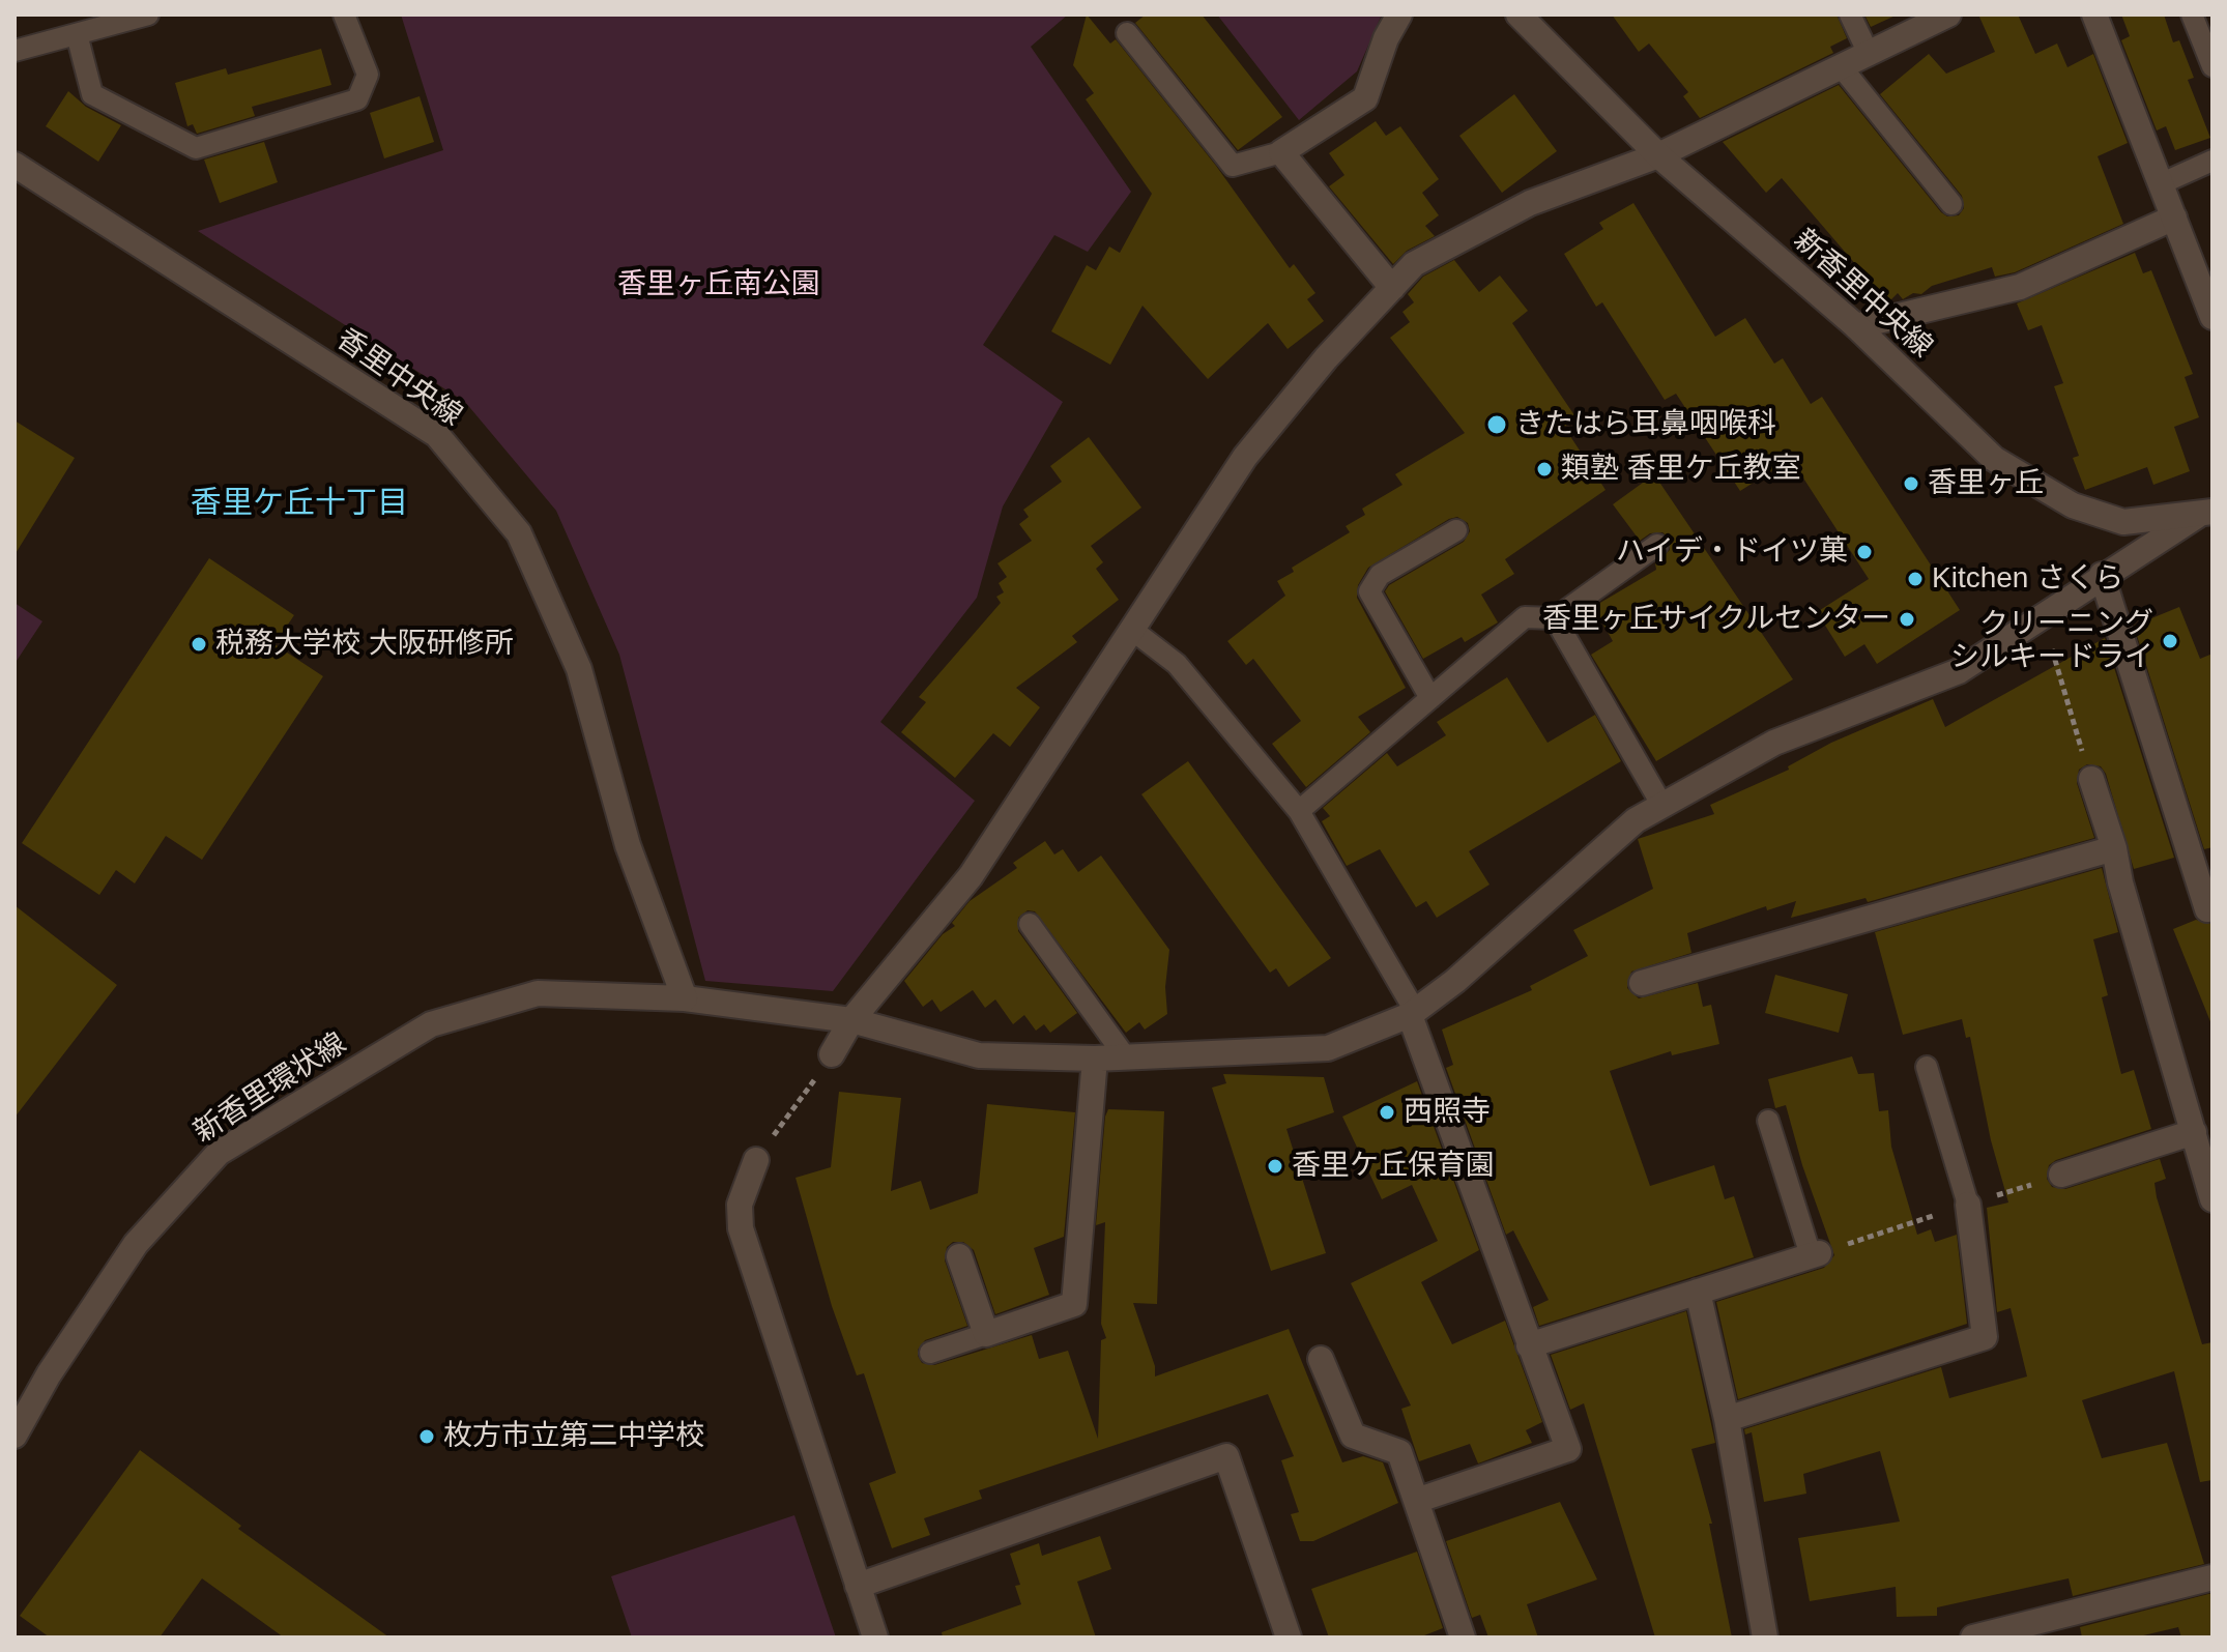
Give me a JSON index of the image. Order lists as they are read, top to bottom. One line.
{"streets":{"street":["新香里中央線","香里中央線","新香里環状線"]},"crossings":[["新香里中央線","新香里環状線"],["香里中央線","新香里環状線"]],"districts":["香里ケ丘十丁目"],"parks":["香里ヶ丘南公園"],"places":["きたはら耳鼻咽喉科","類塾 香里ケ丘教室","香里ヶ丘","ハイデ・ドイツ菓","Kitchen さくら","香里ヶ丘サイクルセンター","クリーニング シルキードライ","税務大学校 大阪研修所","西照寺","香里ケ丘保育園","枚方市立第二中学校"]}
